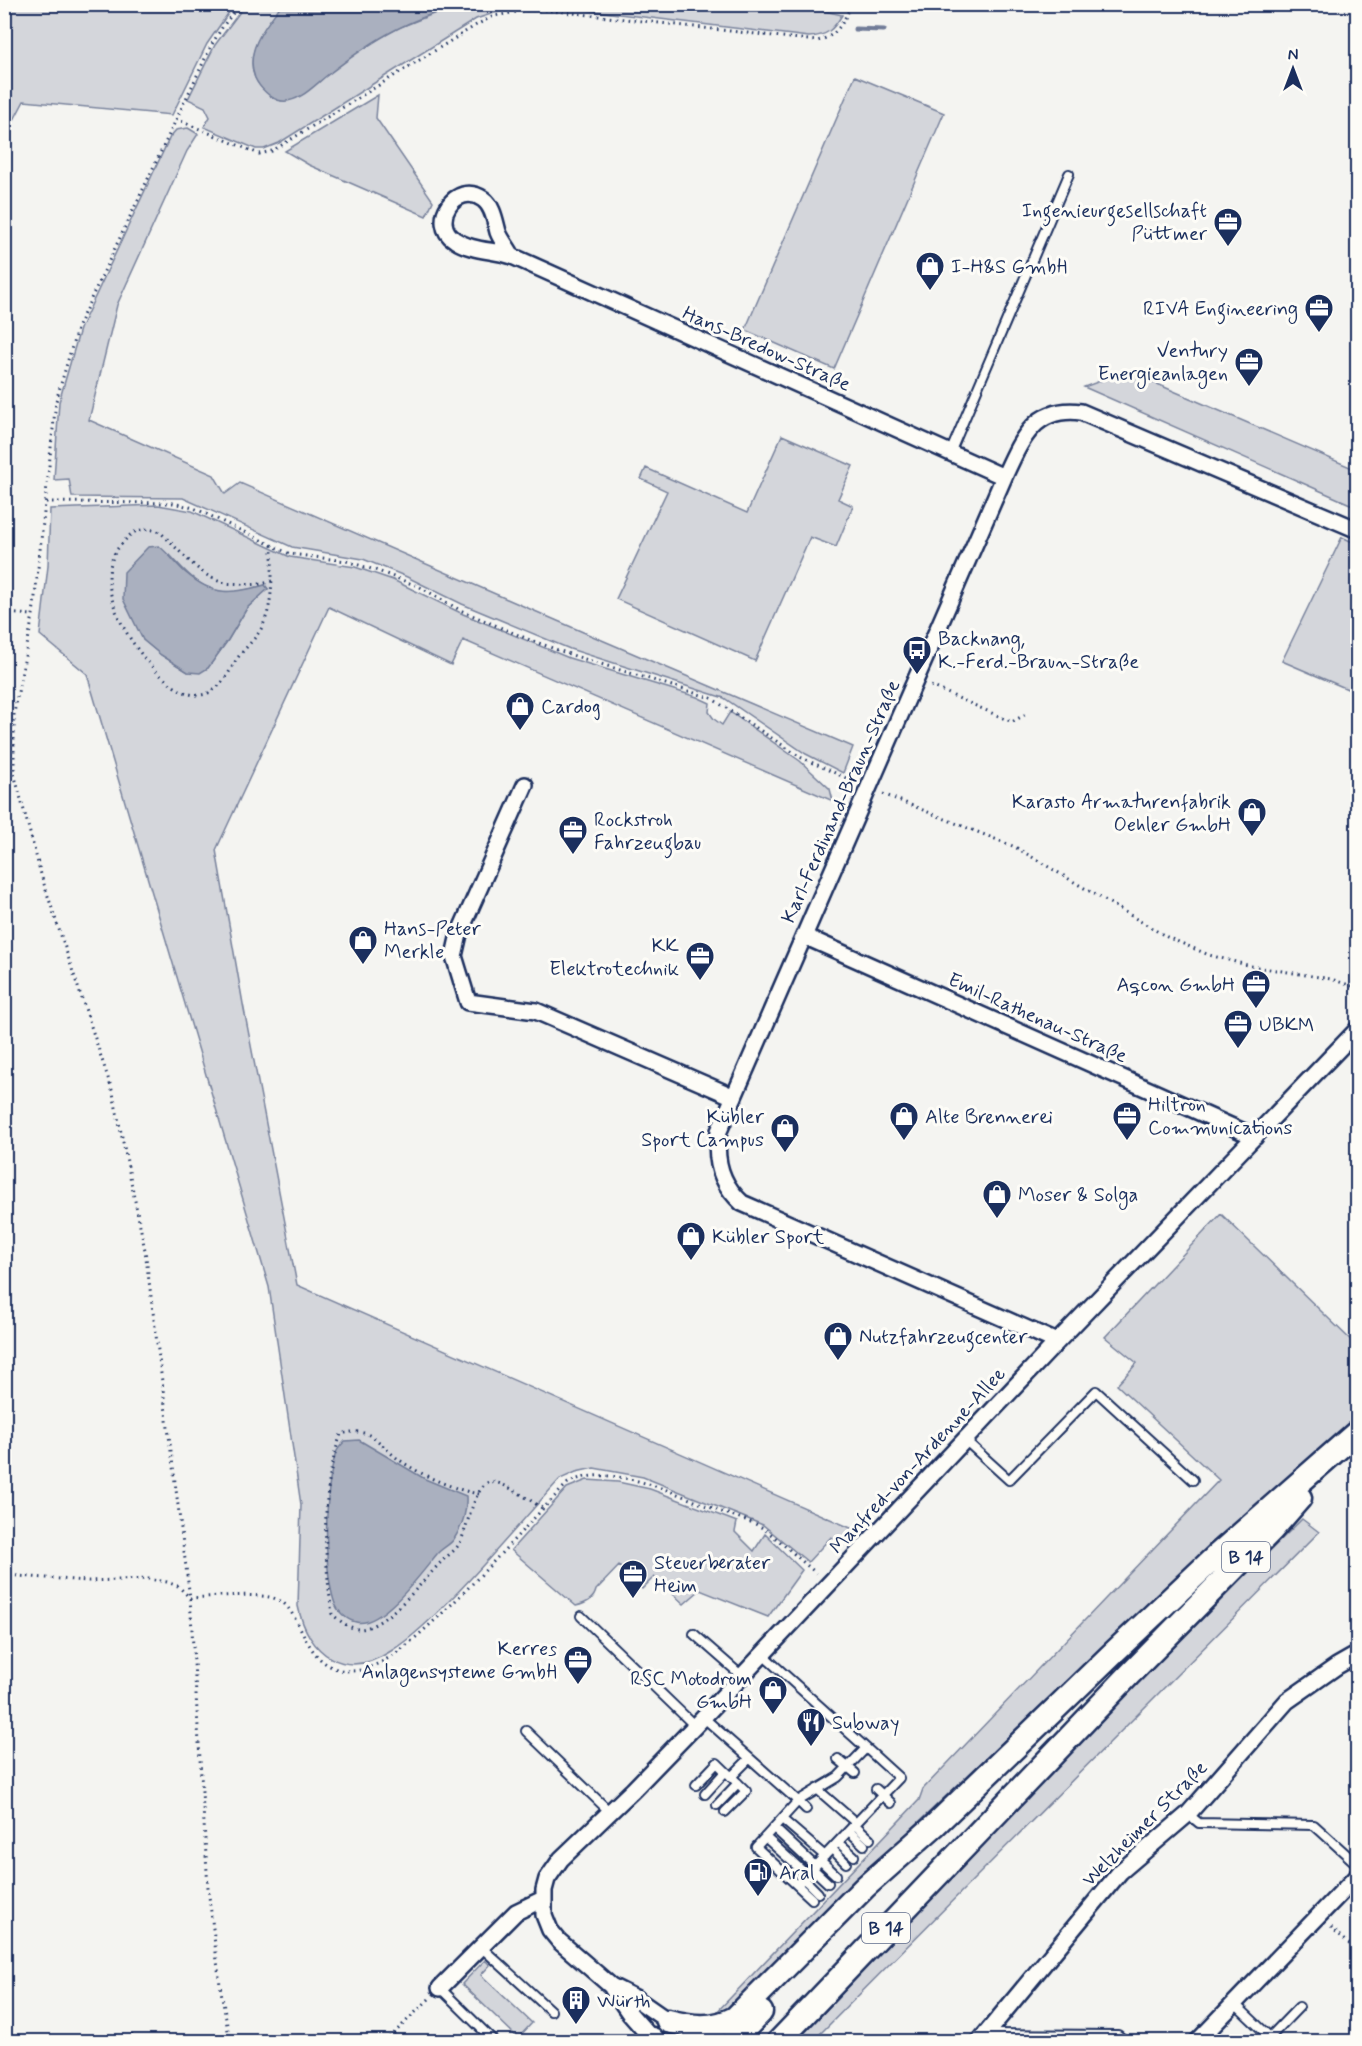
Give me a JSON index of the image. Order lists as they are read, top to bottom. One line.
{"streets":{"main road":["B 14"],"street":["Hans-Bredow-Straße","Karl-Ferdinand-Braun-Straße","Emil-Rathenau-Straße","Manfred-von-Ardenne-Allee","Welzheimer Straße"]},"crossings":[["Hans-Bredow-Straße","Karl-Ferdinand-Braun-Straße"],["Karl-Ferdinand-Braun-Straße","Emil-Rathenau-Straße"],["Karl-Ferdinand-Braun-Straße","Manfred-von-Ardenne-Allee"],["Emil-Rathenau-Straße","Manfred-von-Ardenne-Allee"]],"places":{"office":["Ingenieurgesellschaft Püttmer","RIVA Engineering","Ventury Energieanlagen","Rockstroh Fahrzeugbau","KK Elektrotechnik","Aqcon GmbH","UBKM","Hiltron Communications","Steuerberater Heim","Kerres Anlagensysteme GmbH"],"shop":["I-H&S GmbH","Cardog","Karasto Armaturenfabrik Oehler GmbH","Hans-Peter Merkle","Alte Brennerei","Kübler Sport Campus","Moser & Solga","Kübler Sport","Nutzfahrzeugcenter","RSC Motodrom GmbH"],"bus stop":["Backnang, K.-Ferd.-Braun-Straße"],"restaurant":["Subway"],"fuel station":["Aral"],"building":["Würth"]},"north":"top"}
